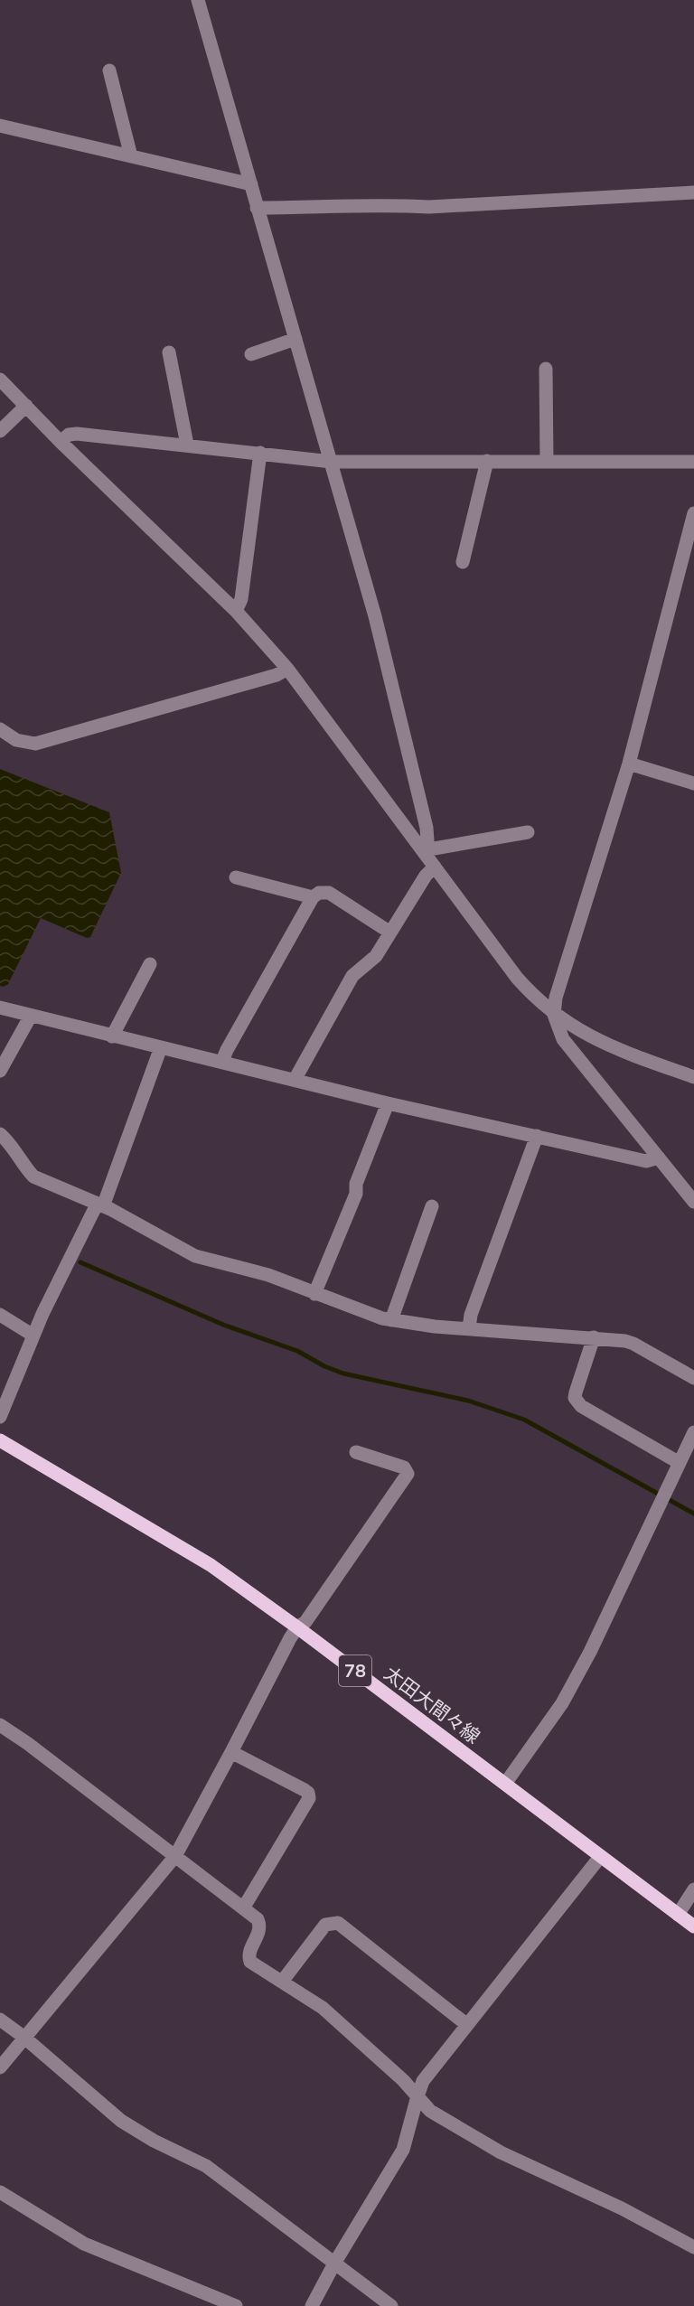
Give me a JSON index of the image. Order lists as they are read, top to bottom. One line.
{"streets":{"main road":["78","太田大間々線"]}}
